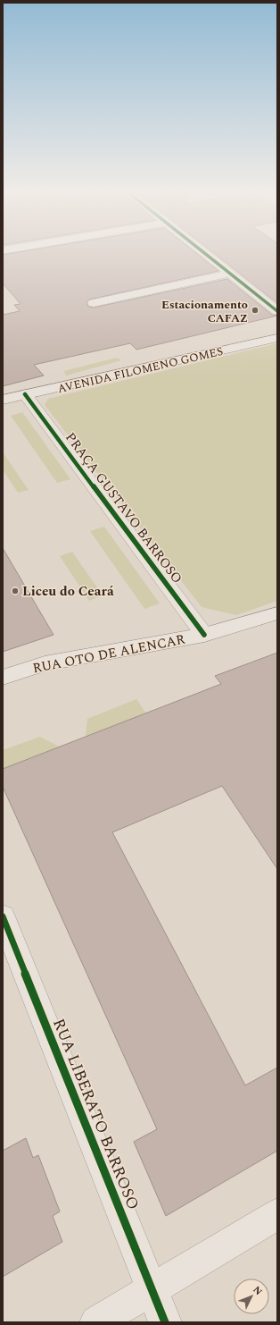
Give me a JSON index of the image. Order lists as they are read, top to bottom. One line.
{"streets":{"street":["AVENIDA FILOMENO GOMES","PRAÇA GUSTAVO BARROSO","RUA OTO DE ALENCAR","RUA LIBERATO BARROSO"]},"crossings":[["AVENIDA FILOMENO GOMES","PRAÇA GUSTAVO BARROSO"],["PRAÇA GUSTAVO BARROSO","RUA OTO DE ALENCAR"]],"places":["Estacionamento CAFAZ","Liceu do Ceará"],"north":"top right"}
